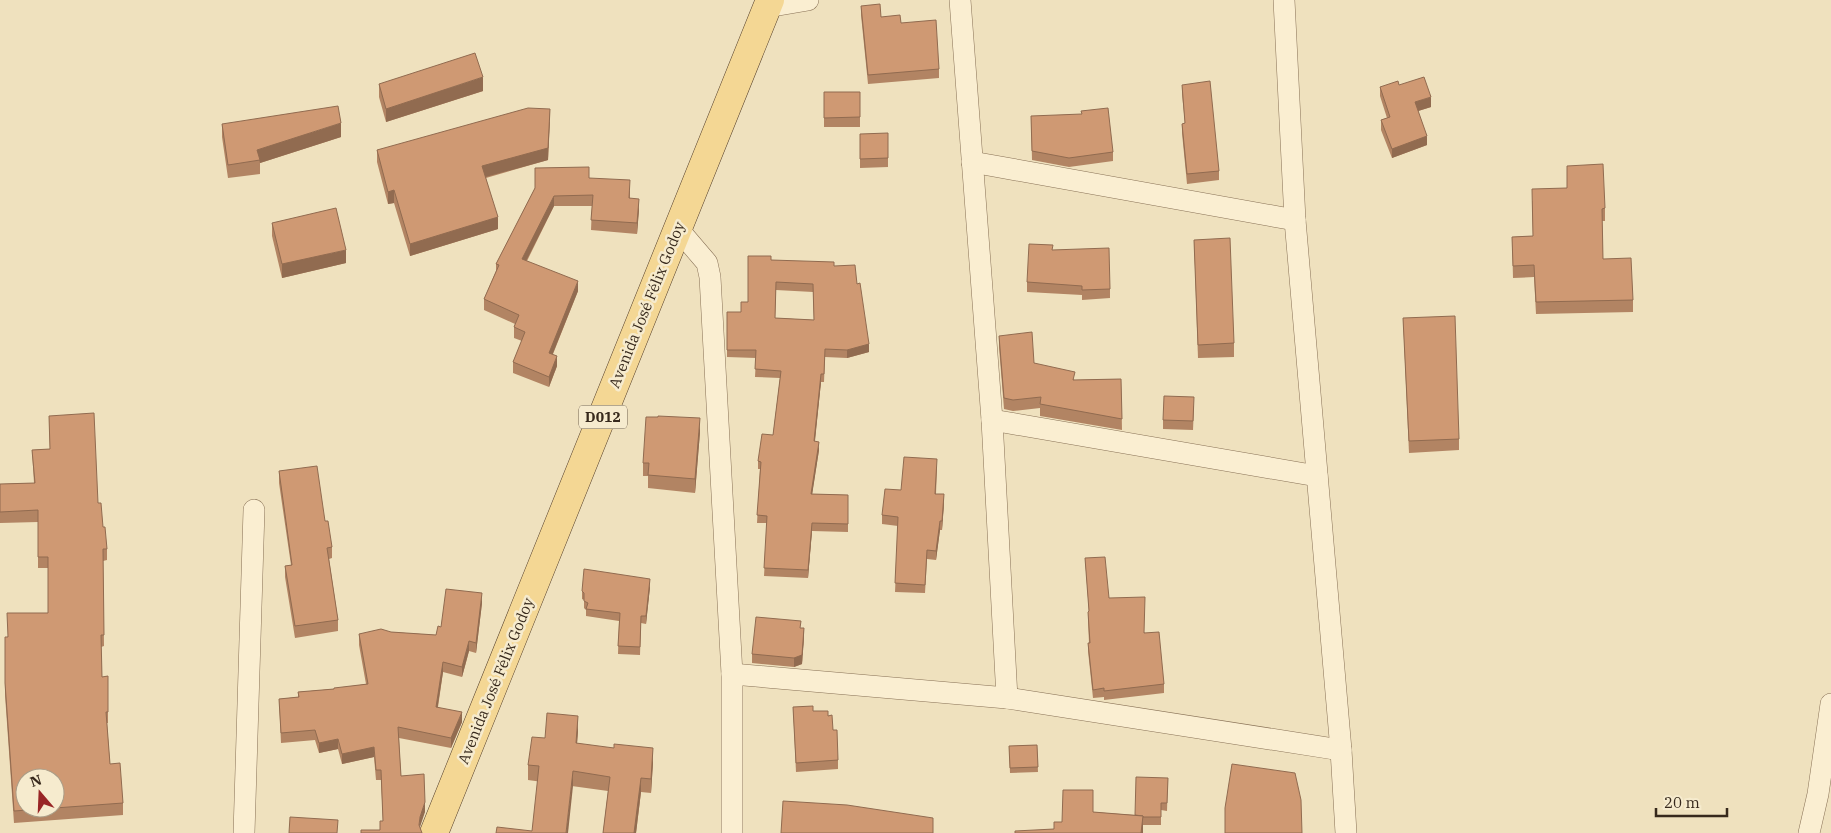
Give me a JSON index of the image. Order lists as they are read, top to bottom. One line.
{"streets":{"main road":["Avenida José Félix Godoy","D012"]},"scale_bar":"20 m","north":"top"}
